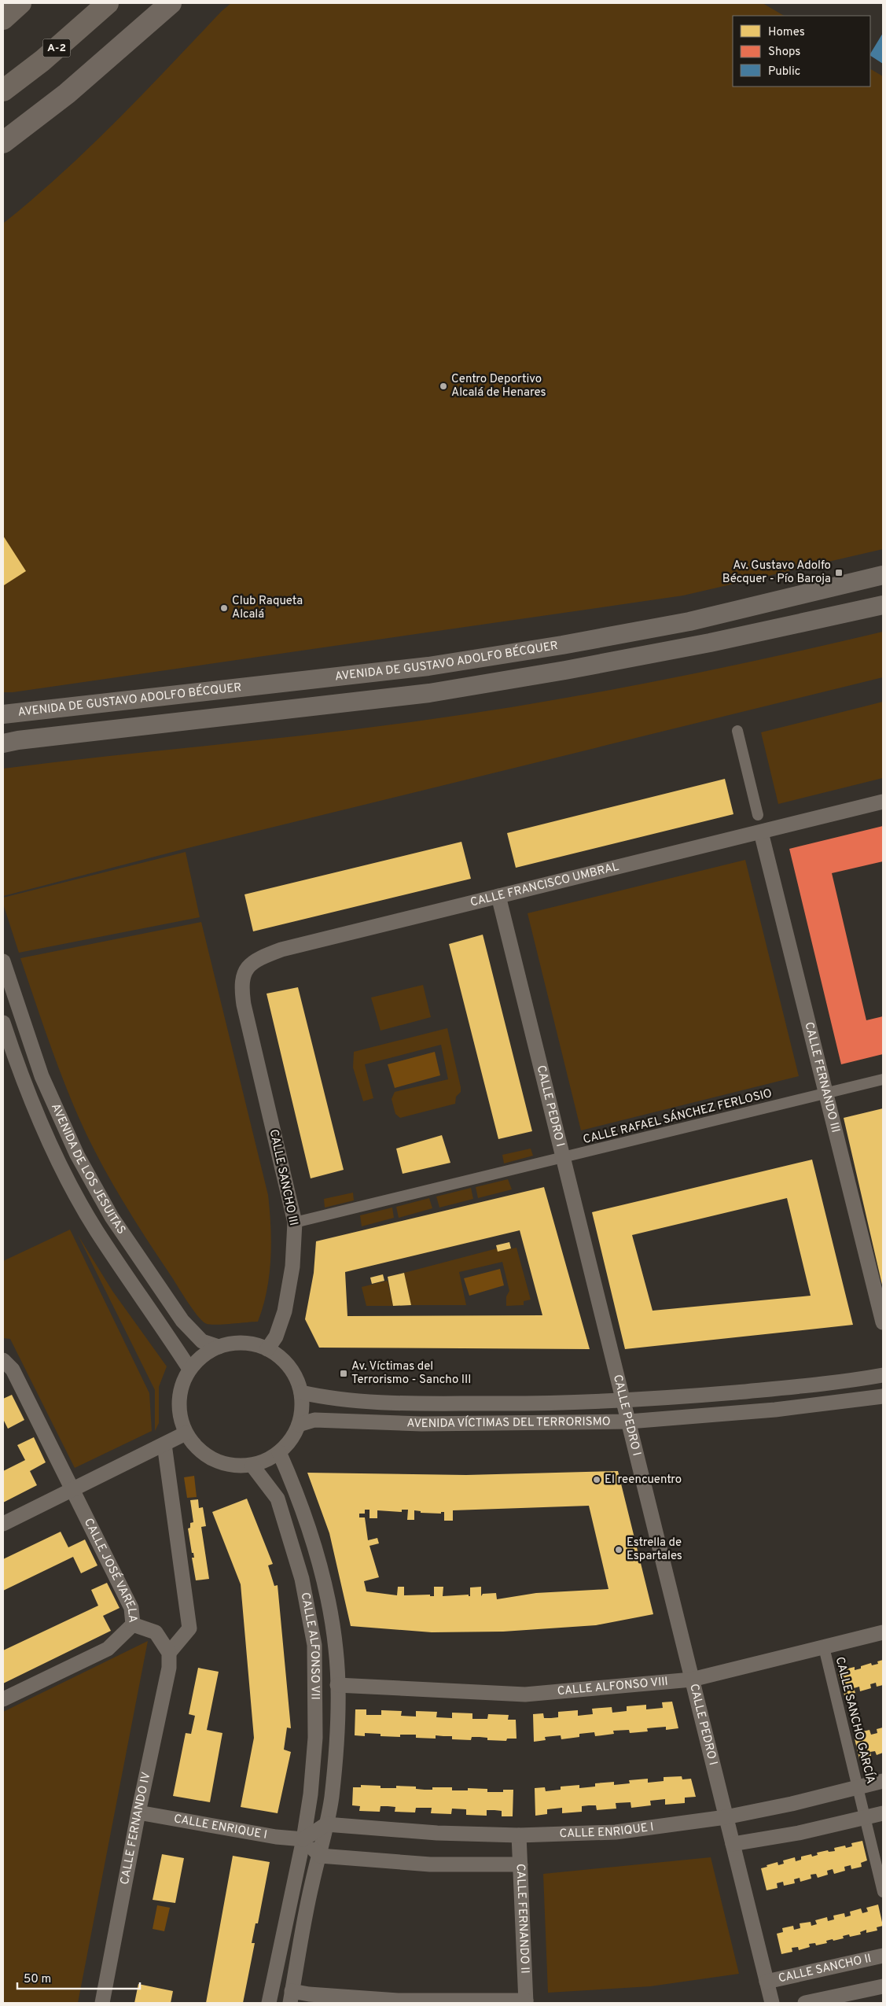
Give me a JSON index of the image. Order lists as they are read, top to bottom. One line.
{"streets":{"highway":["A-2"],"street":["AVENIDA DE GUSTAVO ADOLFO BÉCQUER","CALLE FRANCISCO UMBRAL","CALLE FERNANDO III","CALLE PEDRO I","CALLE RAFAEL SÁNCHEZ FERLOSIO","AVENIDA DE LOS JESUITAS","CALLE SANCHO III","AVENIDA VÍCTIMAS DEL TERRORISMO","CALLE JOSÉ VARELA","CALLE ALFONSO VII","CALLE ALFONSO VIII","CALLE SANCHO GARCÍA","CALLE FERNANDO IV","CALLE ENRIQUE I","CALLE FERNANDO II","CALLE SANCHO II"]},"crossings":[["CALLE FRANCISCO UMBRAL","CALLE FERNANDO III"],["CALLE FRANCISCO UMBRAL","CALLE PEDRO I"],["CALLE FRANCISCO UMBRAL","CALLE SANCHO III"],["CALLE FERNANDO III","CALLE RAFAEL SÁNCHEZ FERLOSIO"],["CALLE PEDRO I","CALLE RAFAEL SÁNCHEZ FERLOSIO"],["CALLE PEDRO I","AVENIDA VÍCTIMAS DEL TERRORISMO"],["CALLE PEDRO I","CALLE ALFONSO VIII"],["CALLE PEDRO I","CALLE ENRIQUE I"],["CALLE PEDRO I","CALLE SANCHO II"],["CALLE RAFAEL SÁNCHEZ FERLOSIO","CALLE SANCHO III"],["AVENIDA DE LOS JESUITAS","CALLE SANCHO III"],["AVENIDA DE LOS JESUITAS","AVENIDA VÍCTIMAS DEL TERRORISMO"],["AVENIDA DE LOS JESUITAS","CALLE ALFONSO VII"],["CALLE SANCHO III","AVENIDA VÍCTIMAS DEL TERRORISMO"],["CALLE SANCHO III","CALLE ALFONSO VII"],["AVENIDA VÍCTIMAS DEL TERRORISMO","CALLE ALFONSO VII"],["CALLE ALFONSO VII","CALLE ALFONSO VIII"],["CALLE ALFONSO VII","CALLE ENRIQUE I"],["CALLE ALFONSO VIII","CALLE SANCHO GARCÍA"],["CALLE SANCHO GARCÍA","CALLE ENRIQUE I"],["CALLE FERNANDO IV","CALLE ENRIQUE I"],["CALLE ENRIQUE I","CALLE FERNANDO II"]],"places":{"other":["Centro Deportivo Alcalá de Henares","Club Raqueta Alcalá","El reencuentro","Estrella de Espartales"],"transit":["Av. Gustavo Adolfo Bécquer - Pío Baroja","Av. Víctimas del Terrorismo - Sancho III"]},"legend":["Homes","Shops","Public"],"scale_bar":"50 m"}
